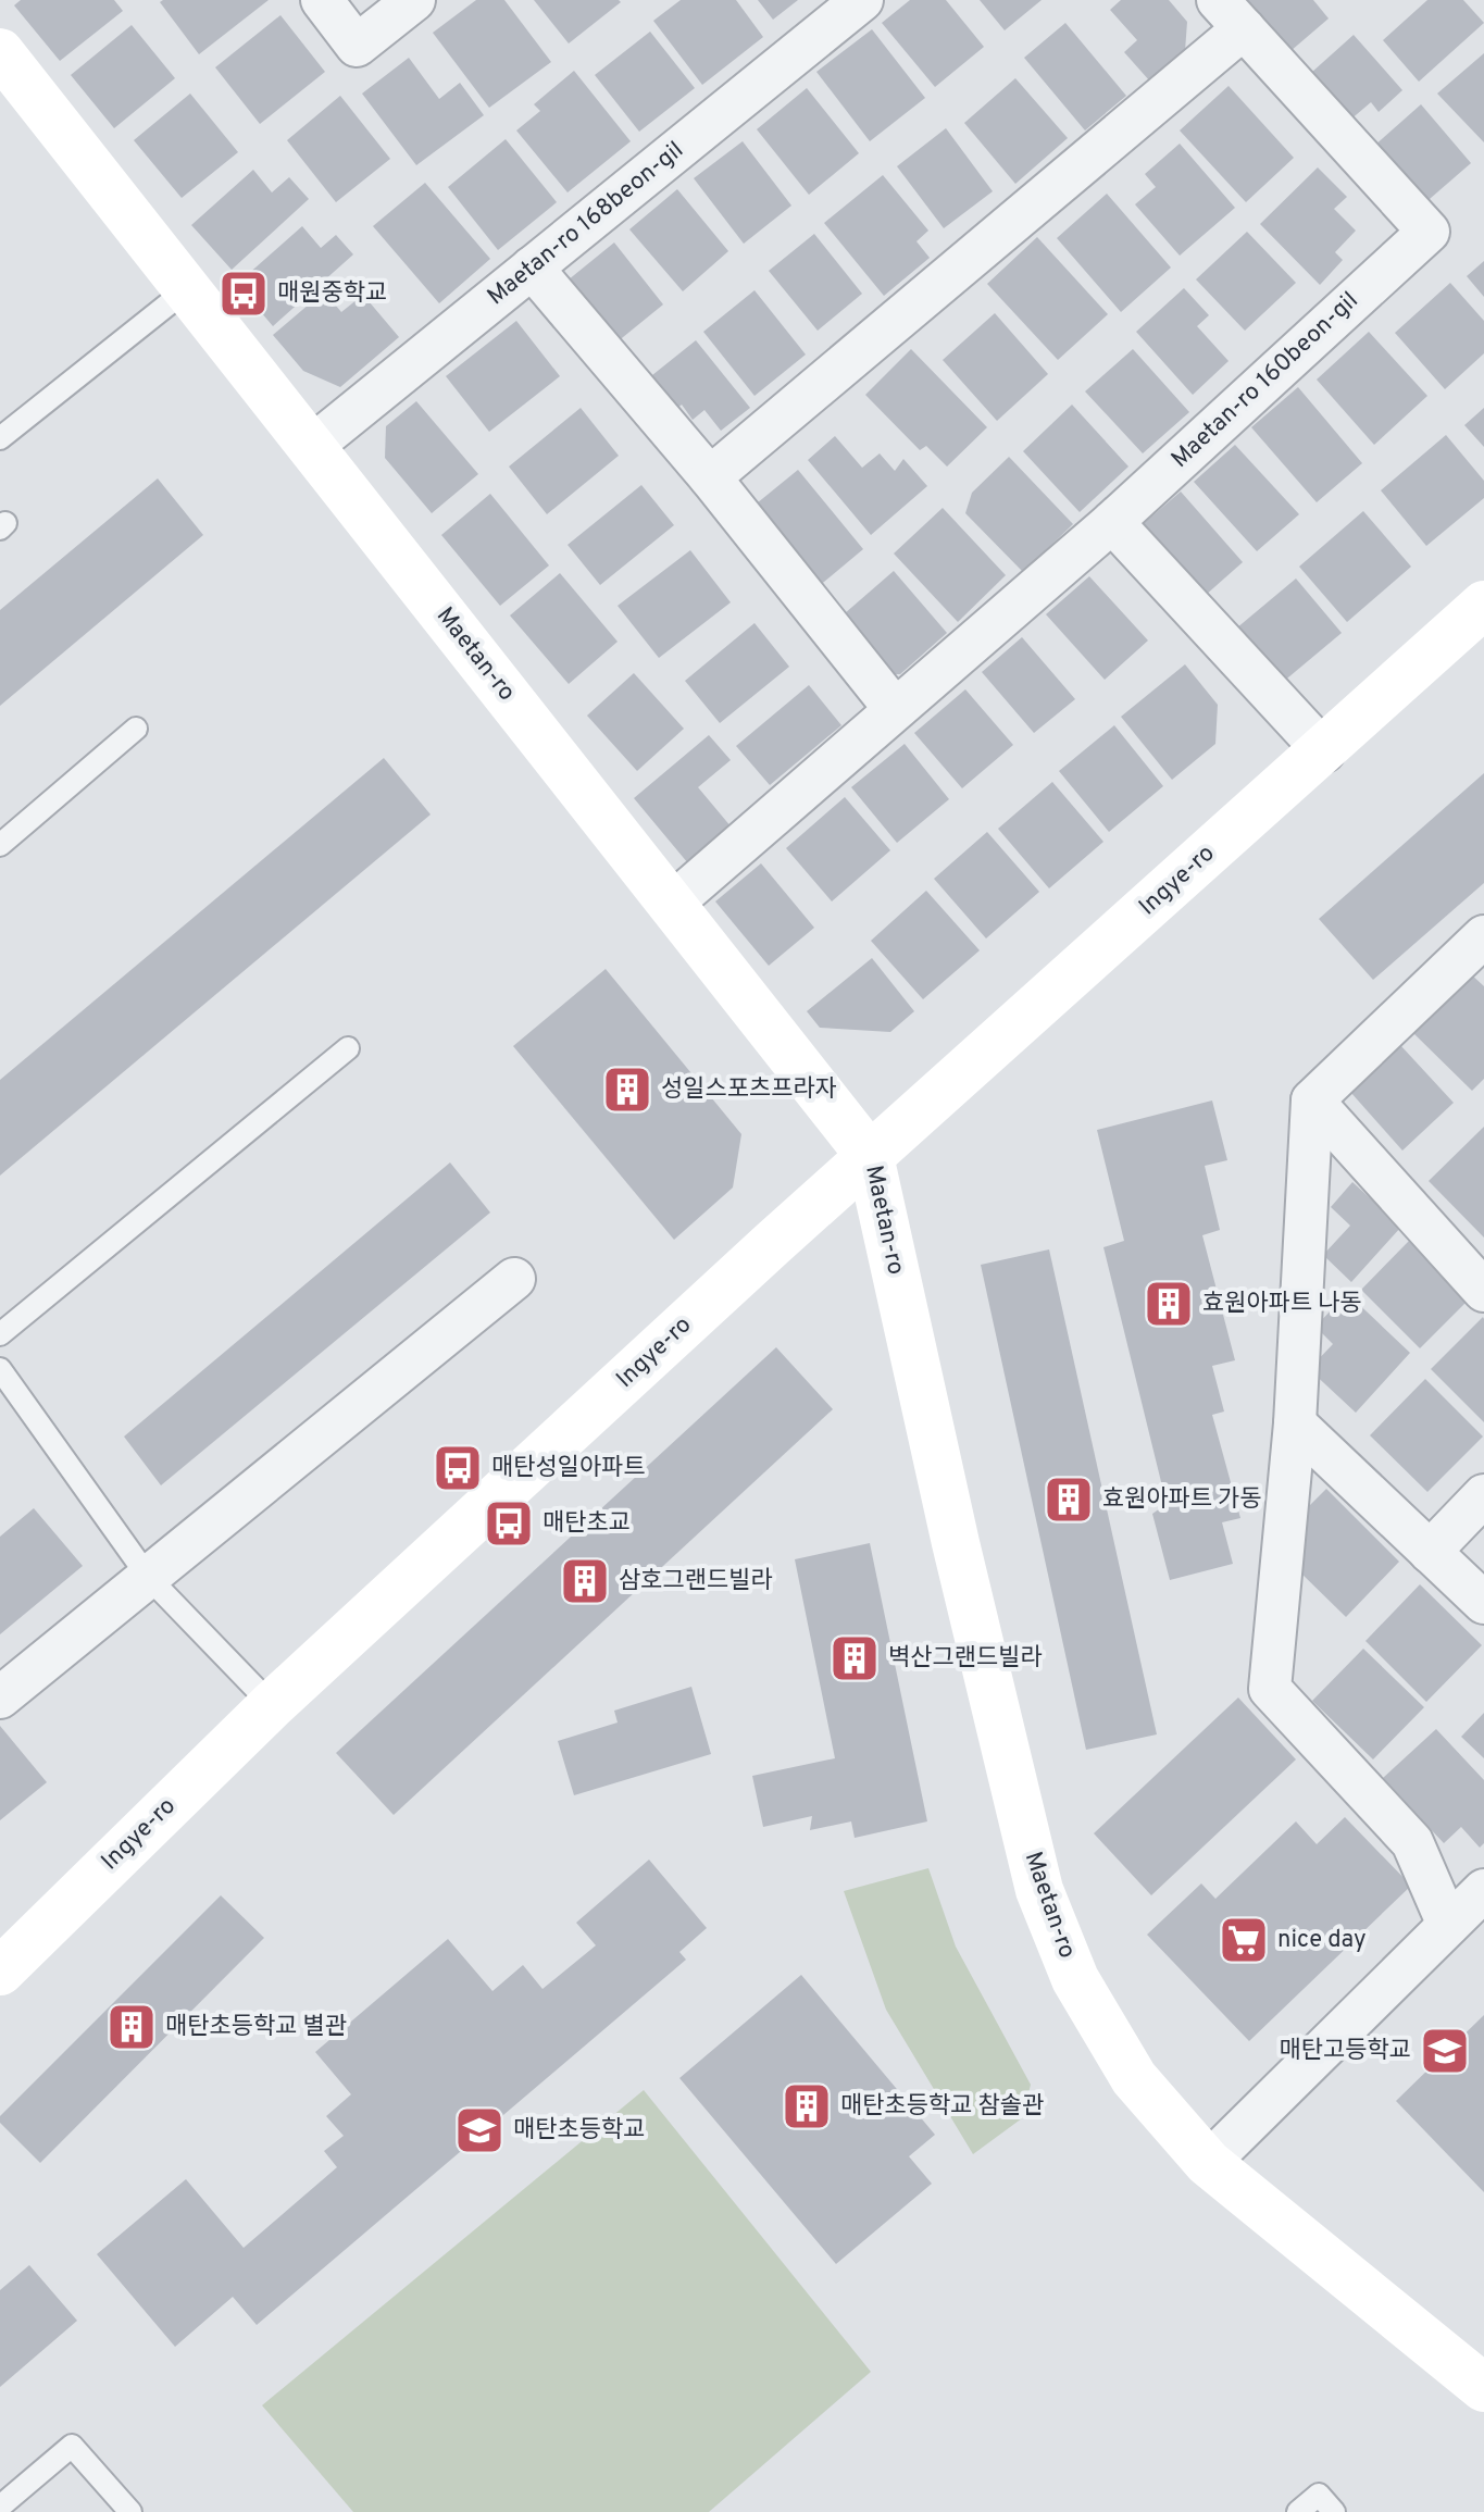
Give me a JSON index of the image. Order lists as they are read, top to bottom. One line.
{"streets":{"street":["Maetan-ro 168beon-gil","Maetan-ro 160beon-gil","Maetan-ro","Ingye-ro"]},"crossings":[["Maetan-ro 168beon-gil","Maetan-ro"],["Maetan-ro 160beon-gil","Maetan-ro"],["Maetan-ro","Ingye-ro"]],"places":{"bus stop":["매원중학교","매탄성일아파트","매탄초교"],"building":["성일스포츠프라자","효원아파트 나동","효원아파트 가동","삼호그랜드빌라","벽산그랜드빌라","매탄초등학교 별관","매탄초등학교 참솔관"],"supermarket":["nice day"],"school or university":["매탄고등학교","매탄초등학교"]}}
